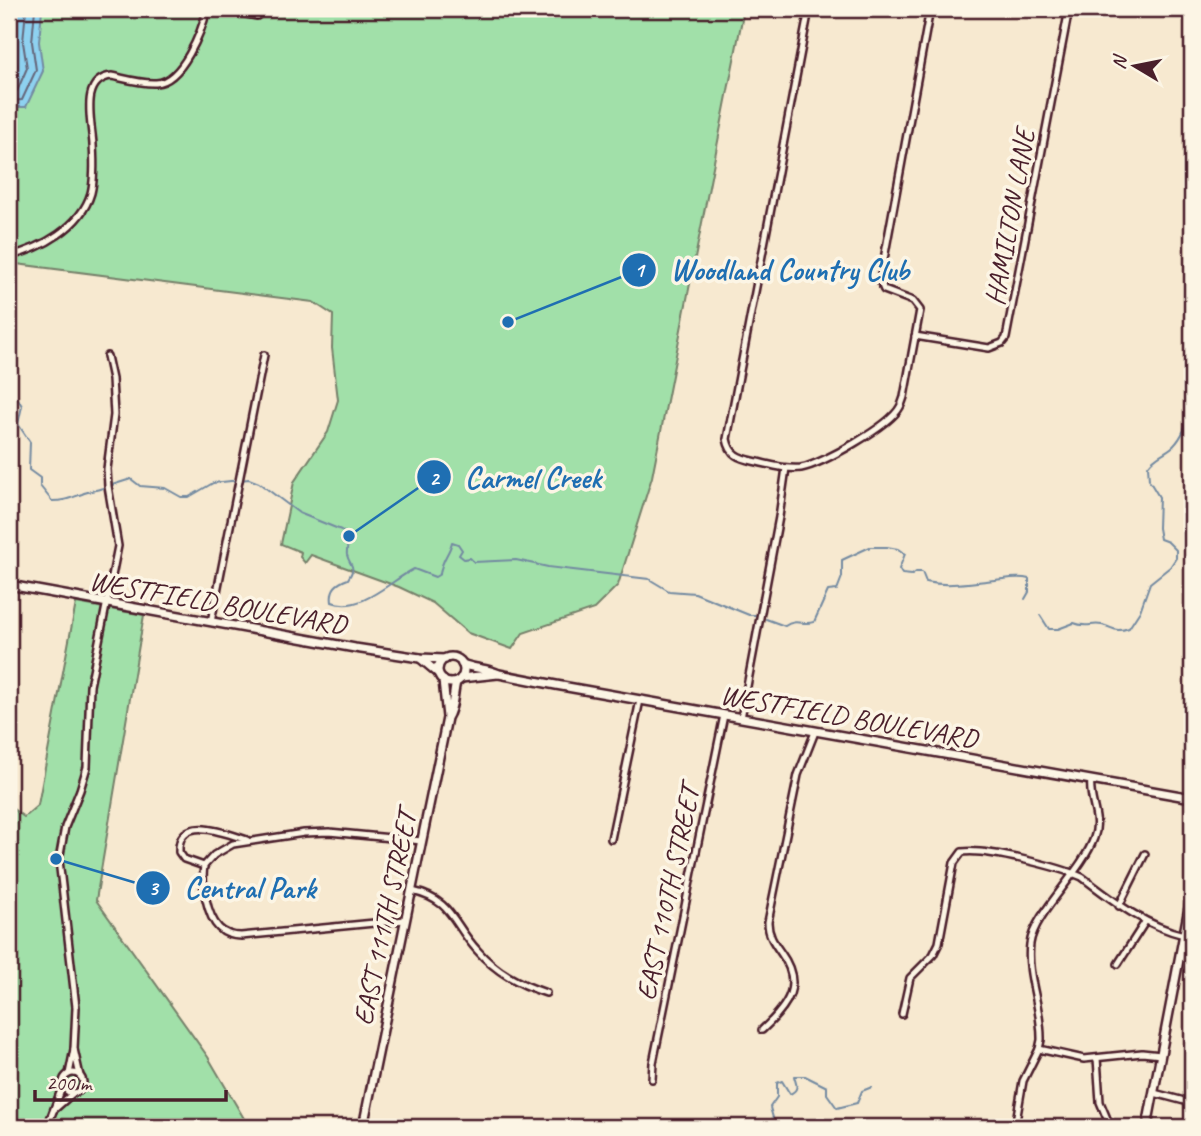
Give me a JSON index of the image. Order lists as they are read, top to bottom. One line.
{"streets":{"main road":["WESTFIELD BOULEVARD","EAST 111TH STREET"],"street":["HAMILTON LANE","EAST 110TH STREET"]},"crossings":[["WESTFIELD BOULEVARD","EAST 110TH STREET"],["WESTFIELD BOULEVARD","EAST 111TH STREET"]],"places":["Woodland Country Club","Carmel Creek","Central Park"],"scale_bar":"200 m","north":"left"}
